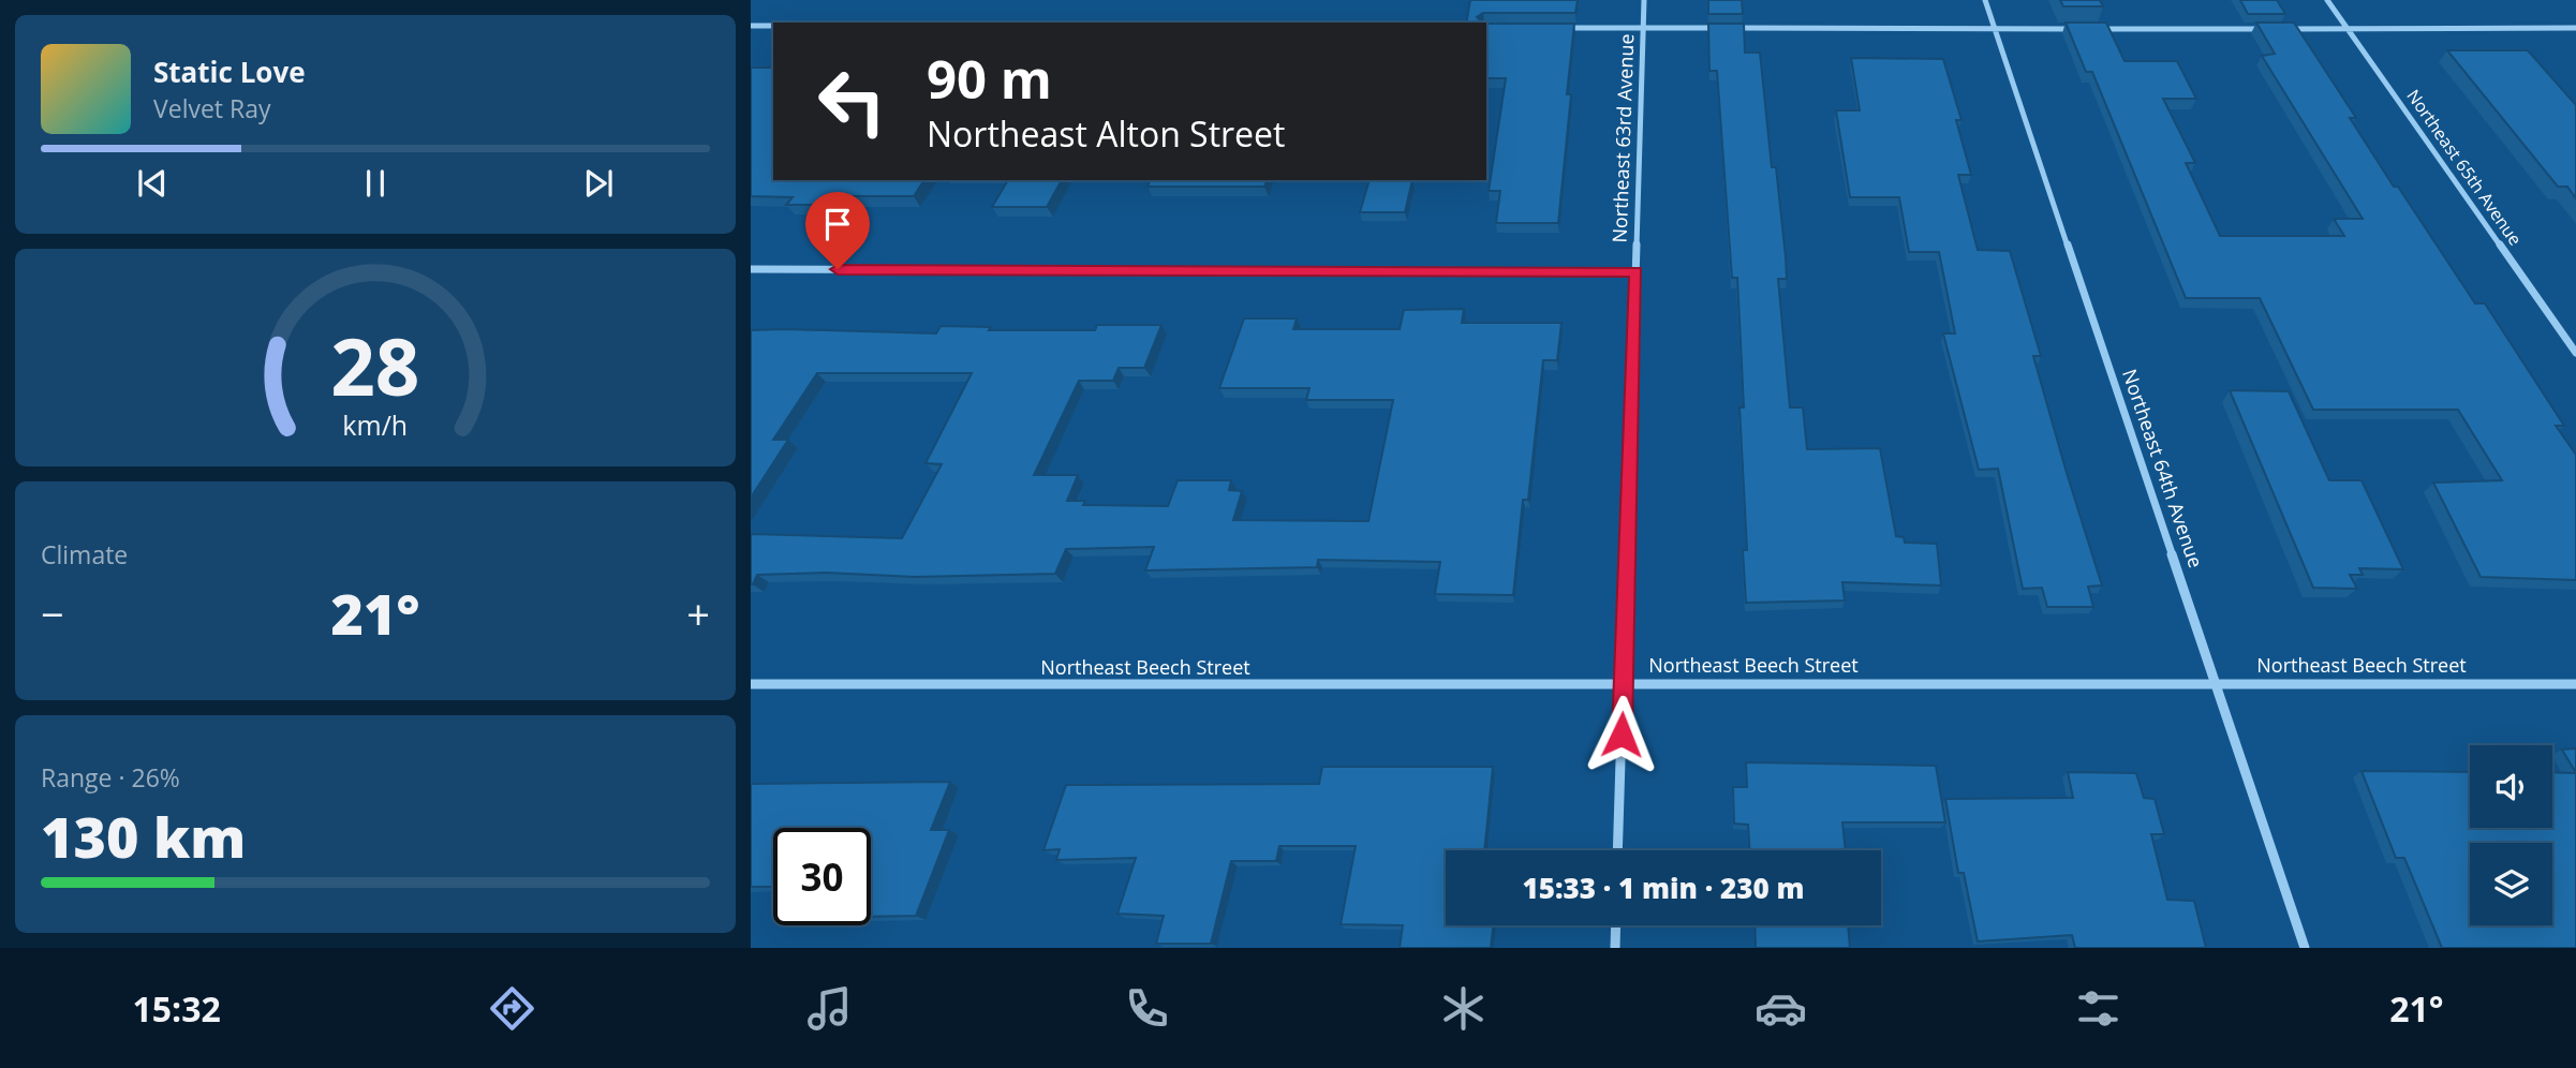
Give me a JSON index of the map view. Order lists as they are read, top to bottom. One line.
{"streets":{"street":["Northeast 63rd Avenue","Northeast 65th Avenue","Northeast 64th Avenue","Northeast Beech Street"]},"crossings":[["Northeast 63rd Avenue","Northeast Beech Street"],["Northeast 64th Avenue","Northeast Beech Street"]],"page":{"turn":["90 m","Northeast Alton Street"],"song":["Static Love","Velvet Ray"],"tile":["Climate",["Range · 26%","130 km"]],"heat":["−","21°","+"],"limit":"30","trip":"15:33 · 1 min · 230 m","tabs":["15:32","21°"],"gauge":["28","km/h"]}}
